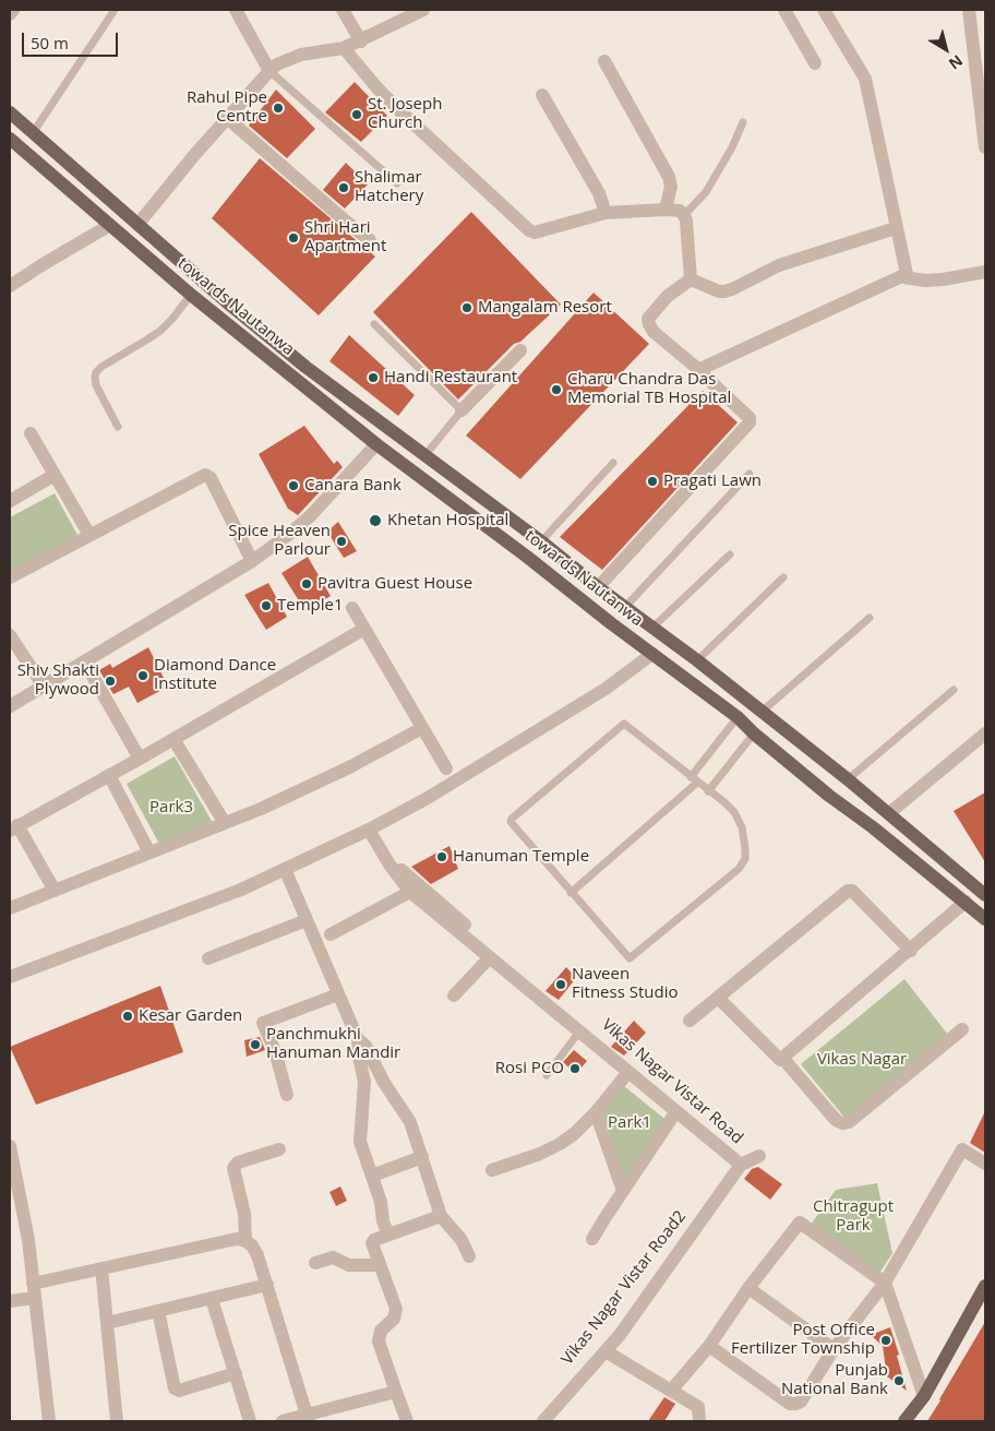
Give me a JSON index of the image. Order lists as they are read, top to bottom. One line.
{"streets":{"main road":["towards Nautanwa"],"street":["Vikas Nagar Vistar Road","Vikas Nagar Vistar Road2"]},"crossings":[["Vikas Nagar Vistar Road","Vikas Nagar Vistar Road2"]],"parks":["Park3","Vikas Nagar","Park1","Chitragupt Park"],"places":["Rahul Pipe Centre","St. Joseph Church","Shalimar Hatchery","Shri Hari Apartment","Mangalam Resort","Handi Restaurant","Charu Chandra Das Memorial TB Hospital","Pragati Lawn","Canara Bank","Khetan Hospital","Spice Heaven Parlour","Pavitra Guest House","Temple1","Diamond Dance Institute","Shiv Shakti Plywood","Hanuman Temple","Naveen Fitness Studio","Kesar Garden","Panchmukhi Hanuman Mandir","Rosi PCO","Post Office Fertilizer Township","Punjab National Bank"],"scale_bar":"50 m","north":"bottom right"}
